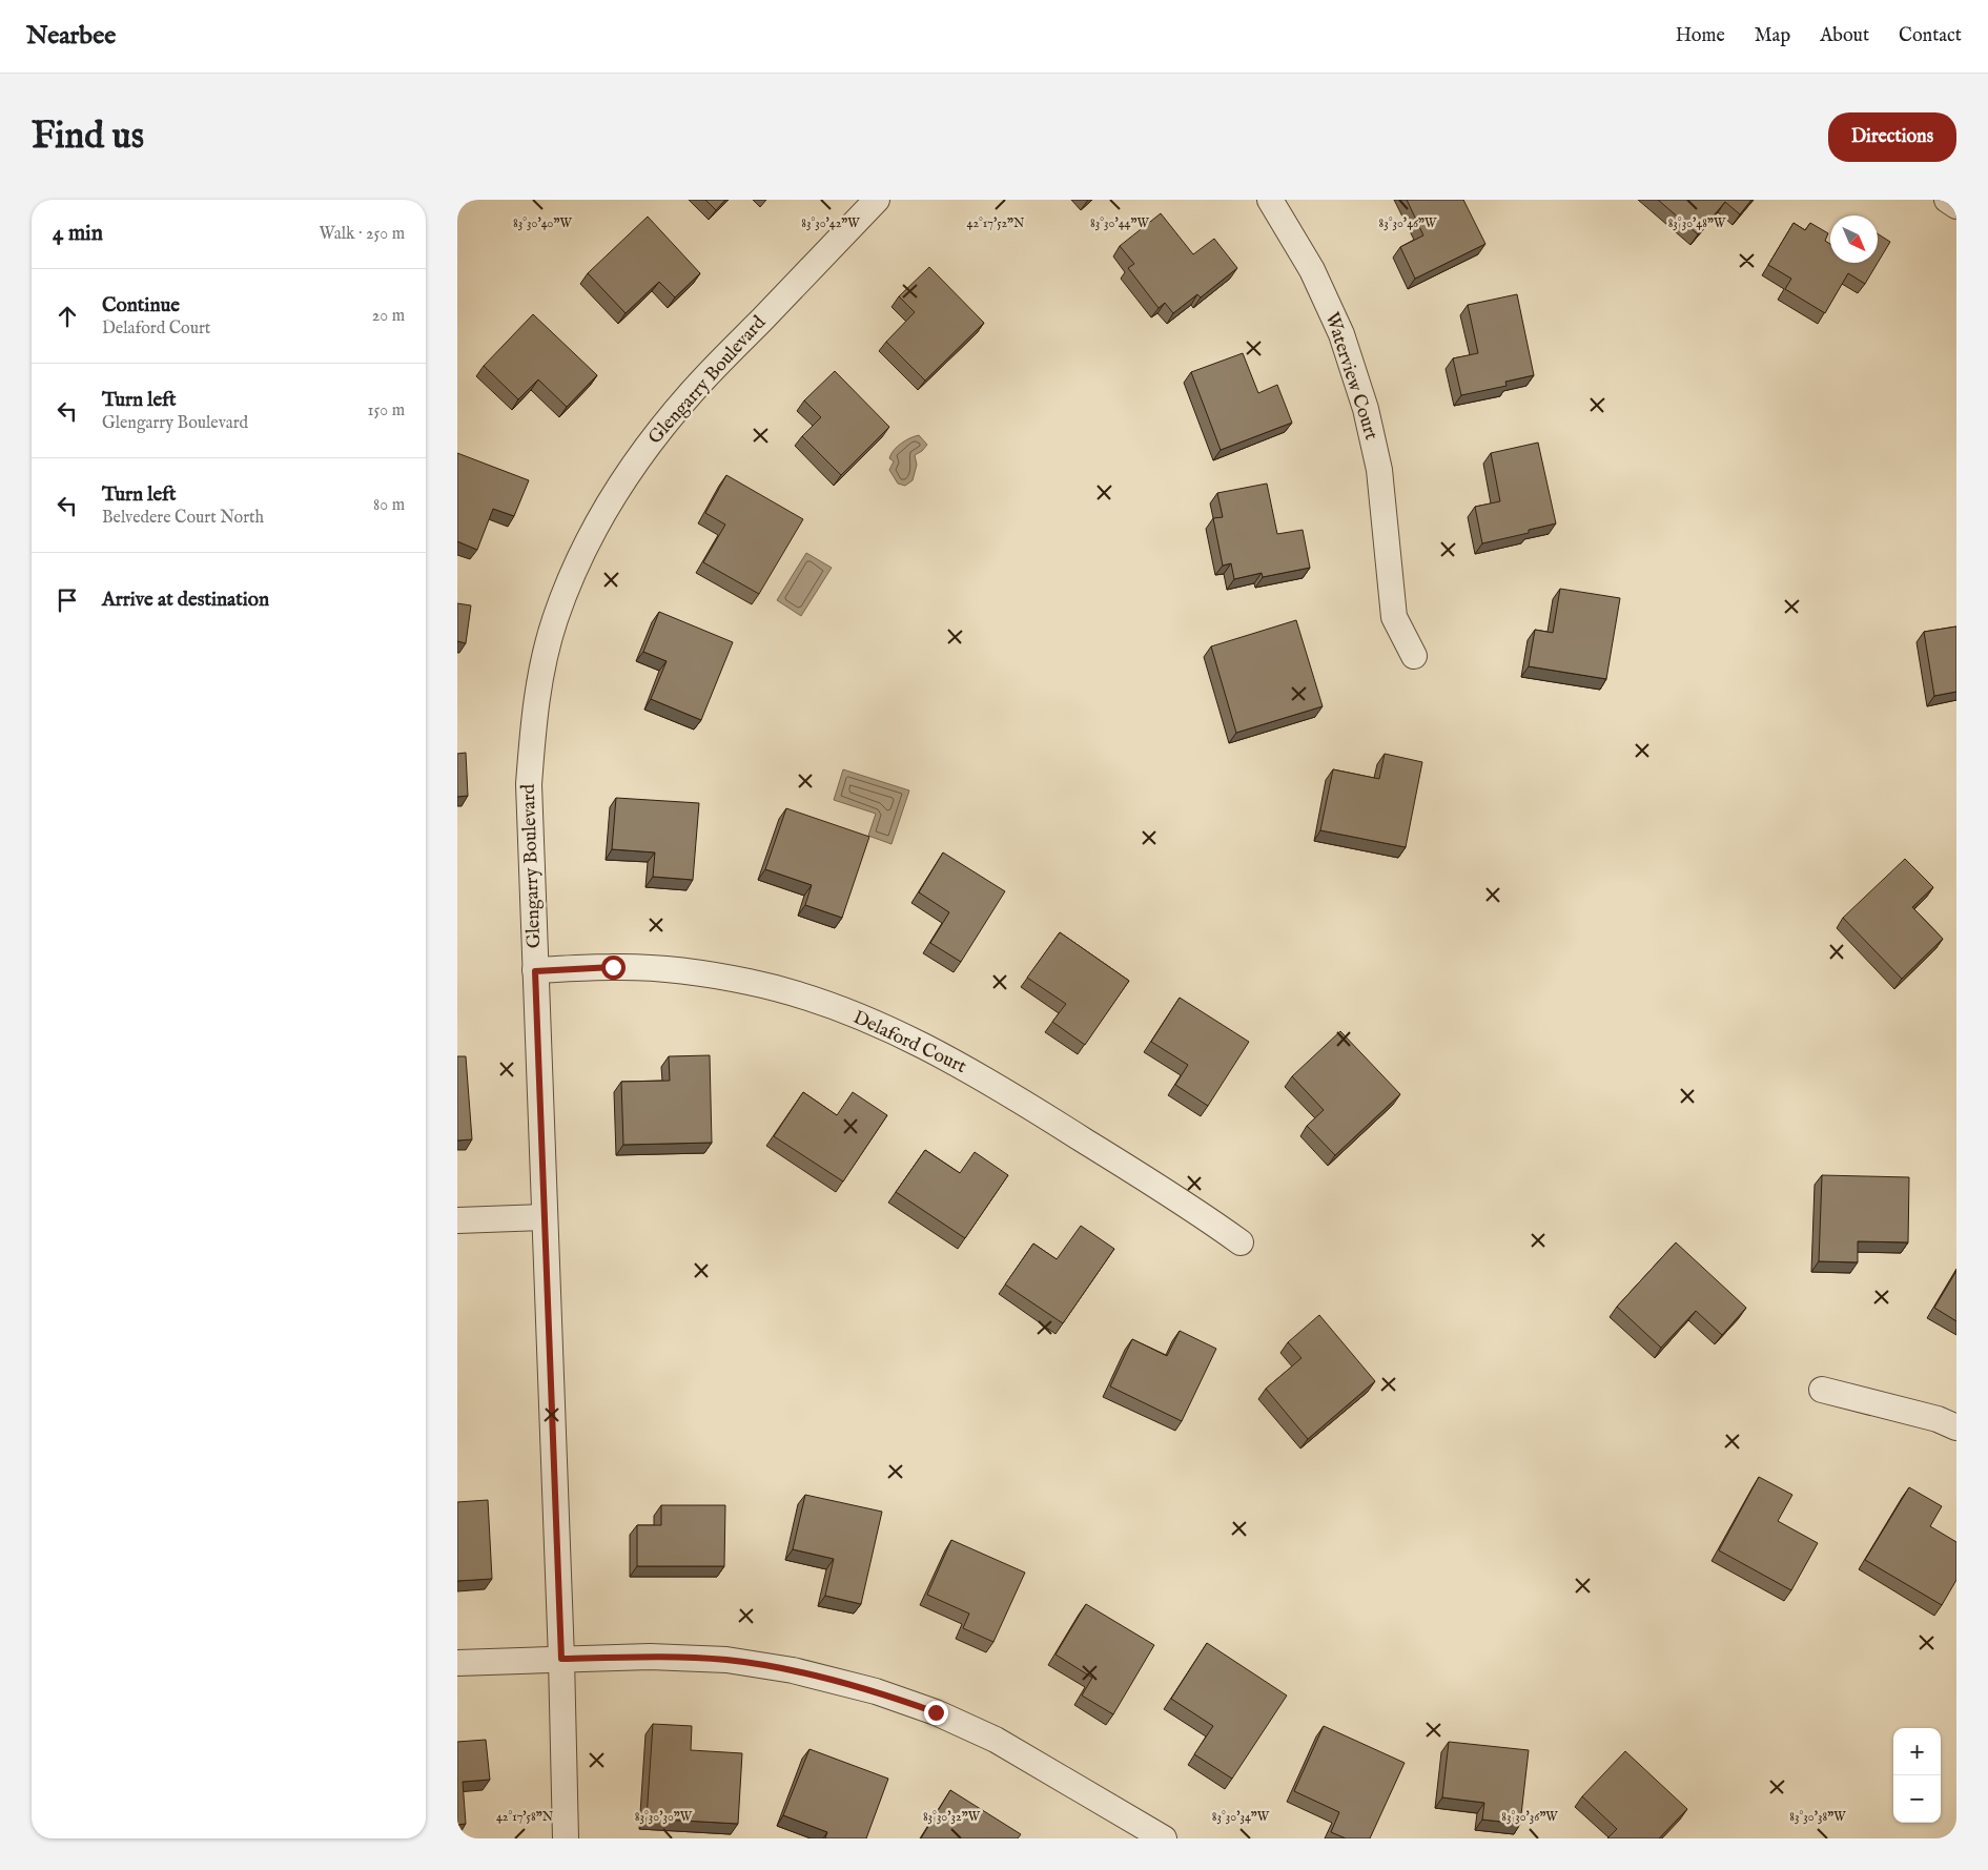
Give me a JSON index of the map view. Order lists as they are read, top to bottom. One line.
{"streets":{"street":["Waterview Court","Glengarry Boulevard","Delaford Court"]},"crossings":[["Glengarry Boulevard","Delaford Court"]],"north":"bottom right","page":{"header":"Nearbee","nav":["Home","Map","About","Contact"],"buttons":"Directions","title":"Find us","heading":["4 min","Walk · 250 m"],"list":[["Continue","Delaford Court","20 m"],["Turn left","Glengarry Boulevard","150 m"],["Turn left","Belvedere Court North","80 m"],"Arrive at destination"],"map_buttons":["+","−"]},"coordinates":["42°17'52\"N","83°30'40\"W","83°30'42\"W","83°30'44\"W","83°30'46\"W","83°30'48\"W","83°30'30\"W","83°30'32\"W","83°30'34\"W","83°30'36\"W","83°30'38\"W","42°17'58\"N"]}
